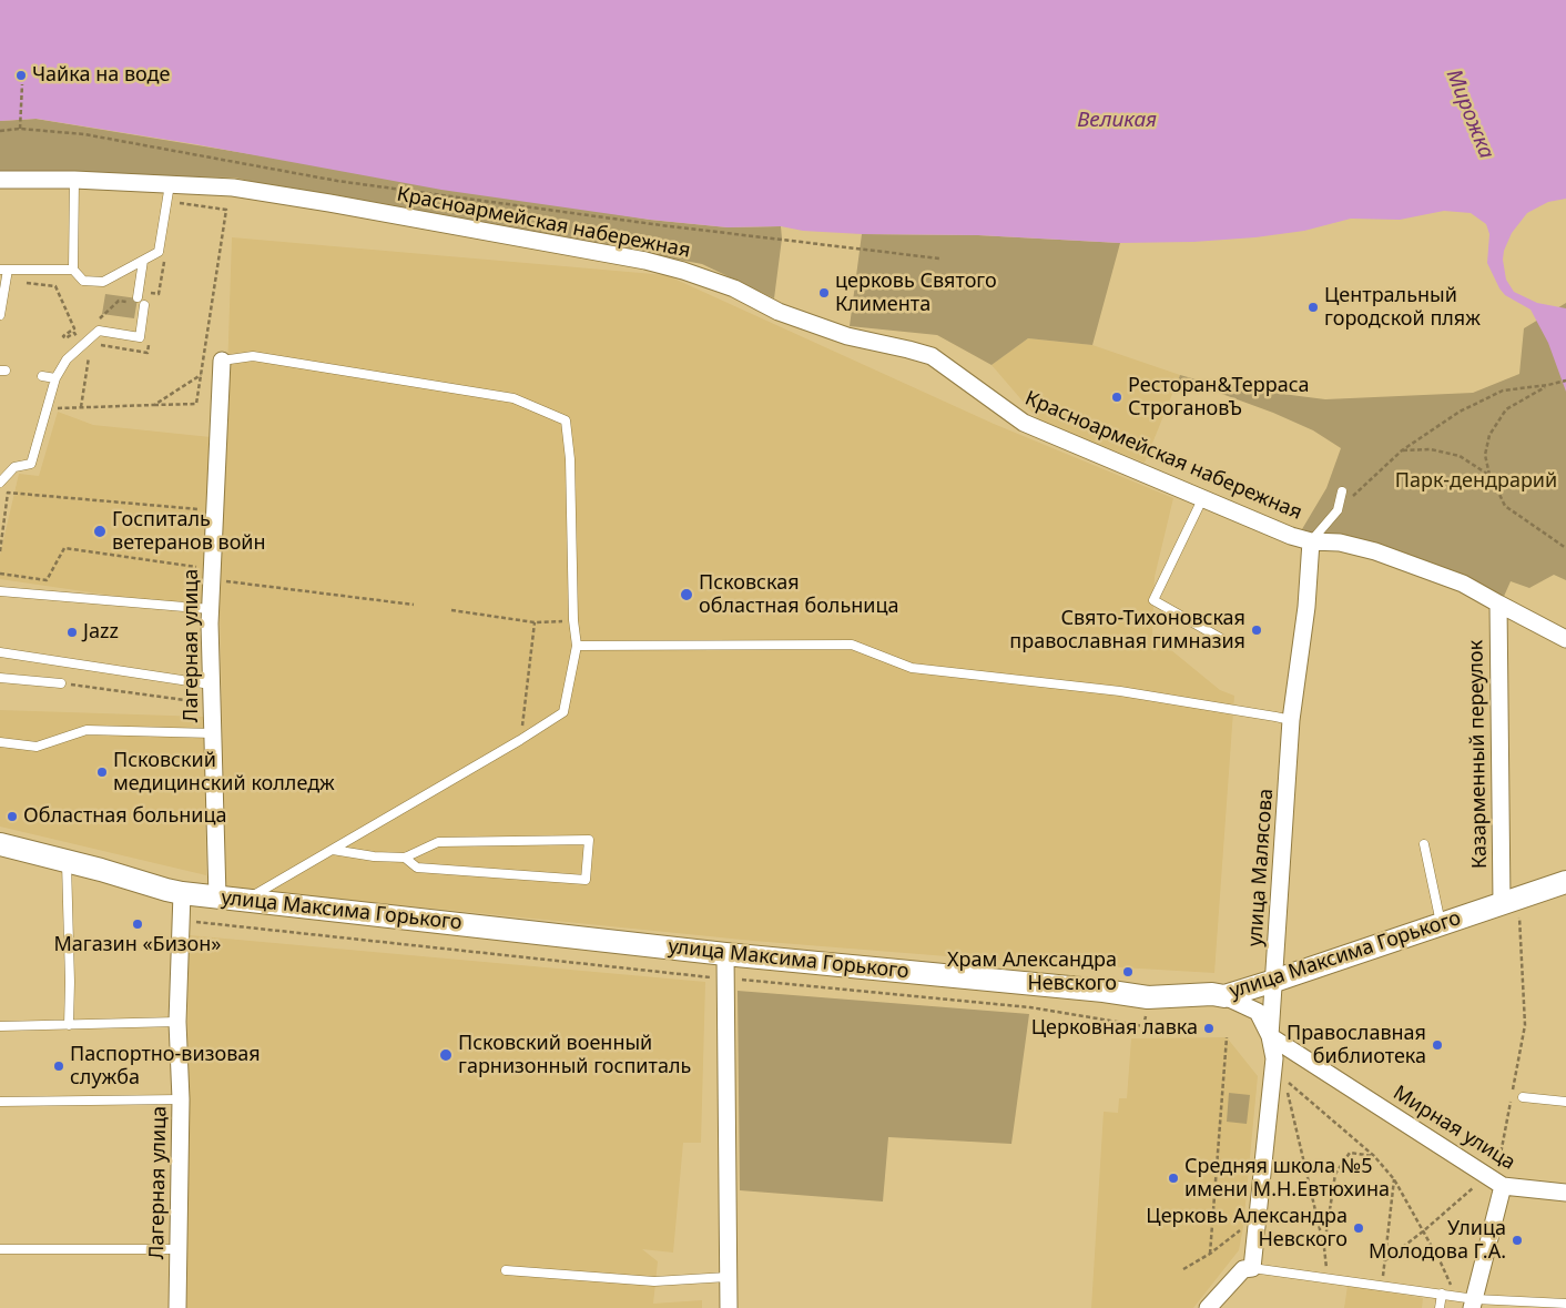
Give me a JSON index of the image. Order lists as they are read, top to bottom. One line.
{"streets":{"main road":["улица Максима Горького"],"street":["Красноармейская набережная","Лагерная улица","Казарменный переулок","улица Малясова","Мирная улица"]},"crossings":[["Красноармейская набережная","Казарменный переулок"],["Красноармейская набережная","улица Малясова"],["Лагерная улица","улица Максима Горького"],["Казарменный переулок","улица Максима Горького"],["улица Малясова","улица Максима Горького"],["улица Малясова","Мирная улица"]],"water":["Мирожка","Великая"],"parks":["Парк-дендрарий"],"places":["Чайка на воде","церковь Святого Климента","Центральный городской пляж","Ресторан&Терраса СтрогановЪ","Госпиталь ветеранов войн","Псковская областная больница","Свято-Тихоновская православная гимназия","Jazz","Псковский медицинский колледж","Областная больница","Магазин «Бизон»","Храм Александра Невского","Церковная лавка","Православная библиотека","Псковский военный гарнизонный госпиталь","Паспортно-визовая служба","Средняя школа №5 имени М.Н.Евтюхина","Церковь Александра Невского","Улица Молодова Г.А."]}
